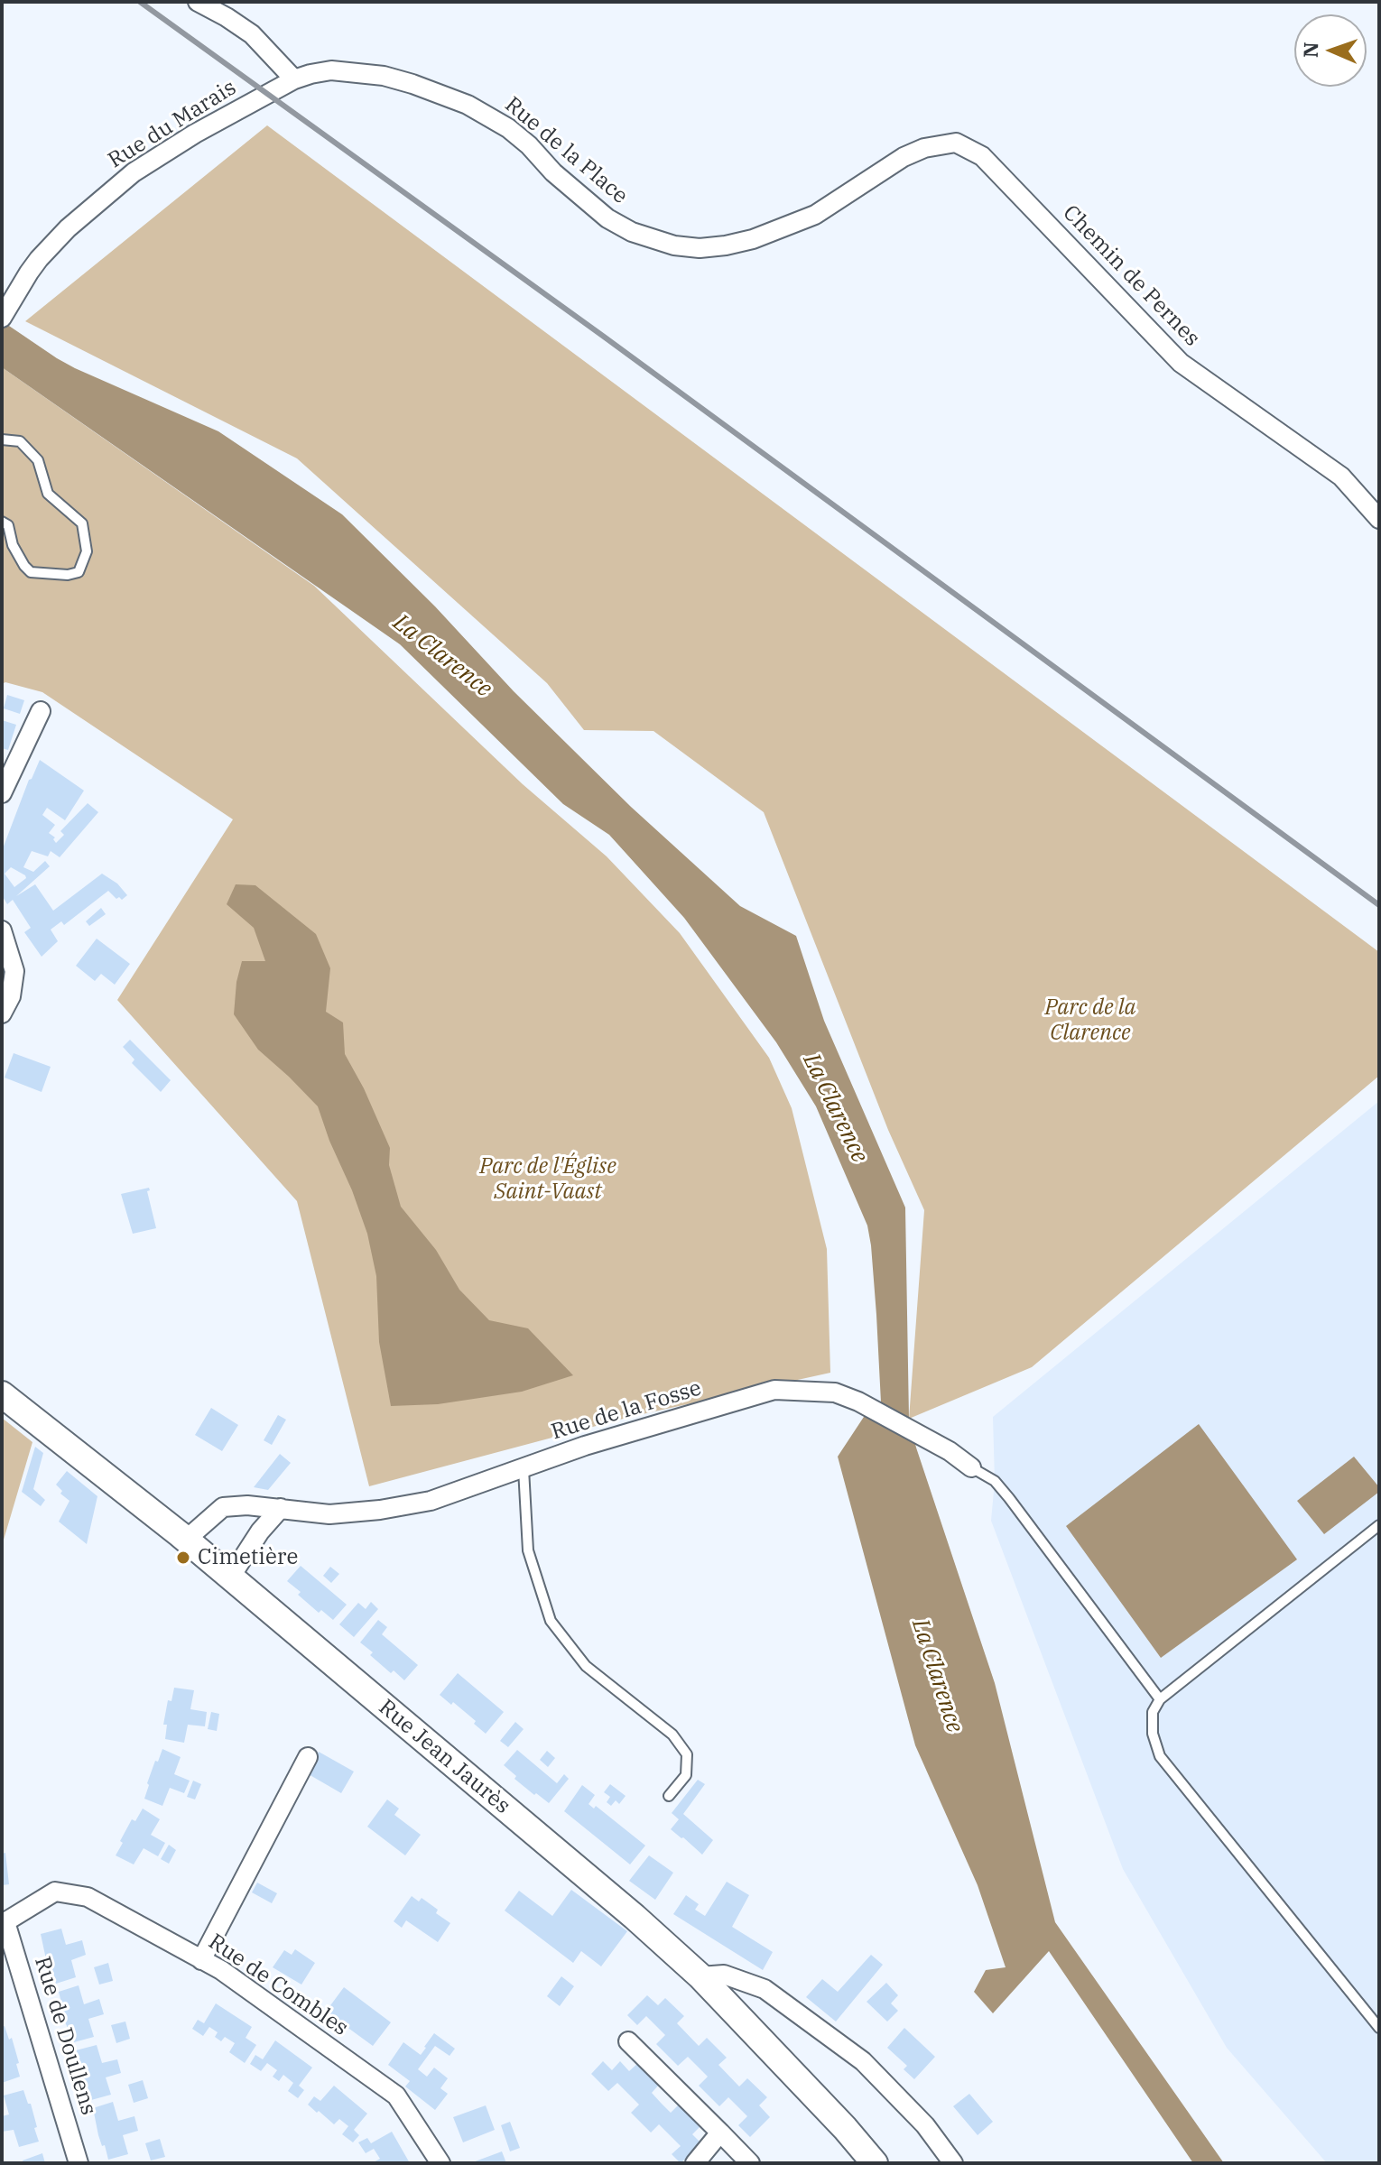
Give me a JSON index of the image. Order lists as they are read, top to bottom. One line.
{"streets":{"main road":["Rue Jean Jaurès"],"street":["Rue du Marais","Rue de la Place","Chemin de Pernes","Rue de la Fosse","Rue de Combles","Rue de Doullens"]},"crossings":[["Rue du Marais","Rue de la Place"],["Rue de la Place","Chemin de Pernes"],["Rue de la Fosse","Rue Jean Jaurès"],["Rue de Combles","Rue de Doullens"]],"water":["La Clarence"],"parks":["Parc de la Clarence","Parc de l'Église Saint-Vaast"],"places":["Cimetière"],"north":"left"}
